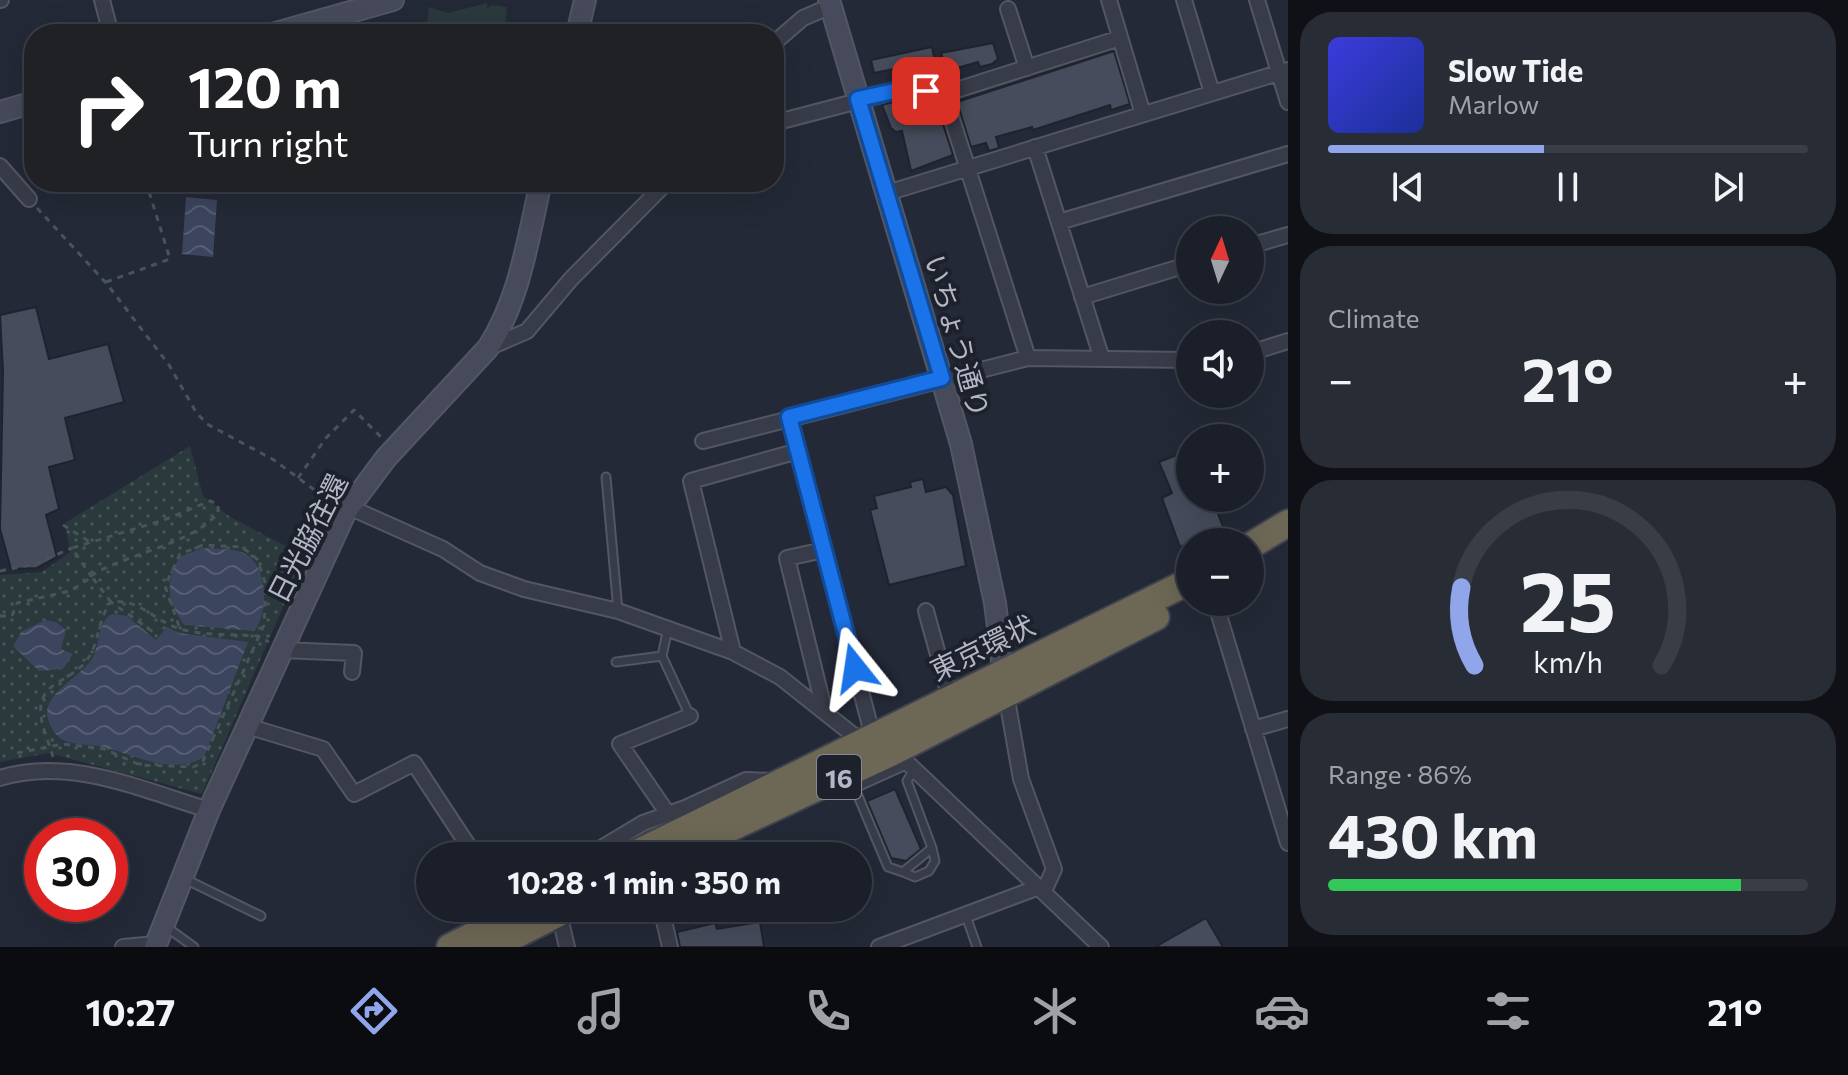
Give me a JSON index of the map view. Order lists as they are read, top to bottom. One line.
{"streets":{"highway":["東京環状","16"],"street":["いちょう通り","日光脇往還"]},"crossings":[["いちょう通り","東京環状"]],"north":"top","page":{"turn":["120 m","Turn right"],"song":["Slow Tide","Marlow"],"map_buttons":["+","−"],"tile":["Climate",["Range · 86%","430 km"]],"heat":["−","21°","+"],"limit":"30","trip":"10:28 · 1 min · 350 m","tabs":["10:27","21°"],"gauge":["25","km/h"]}}
